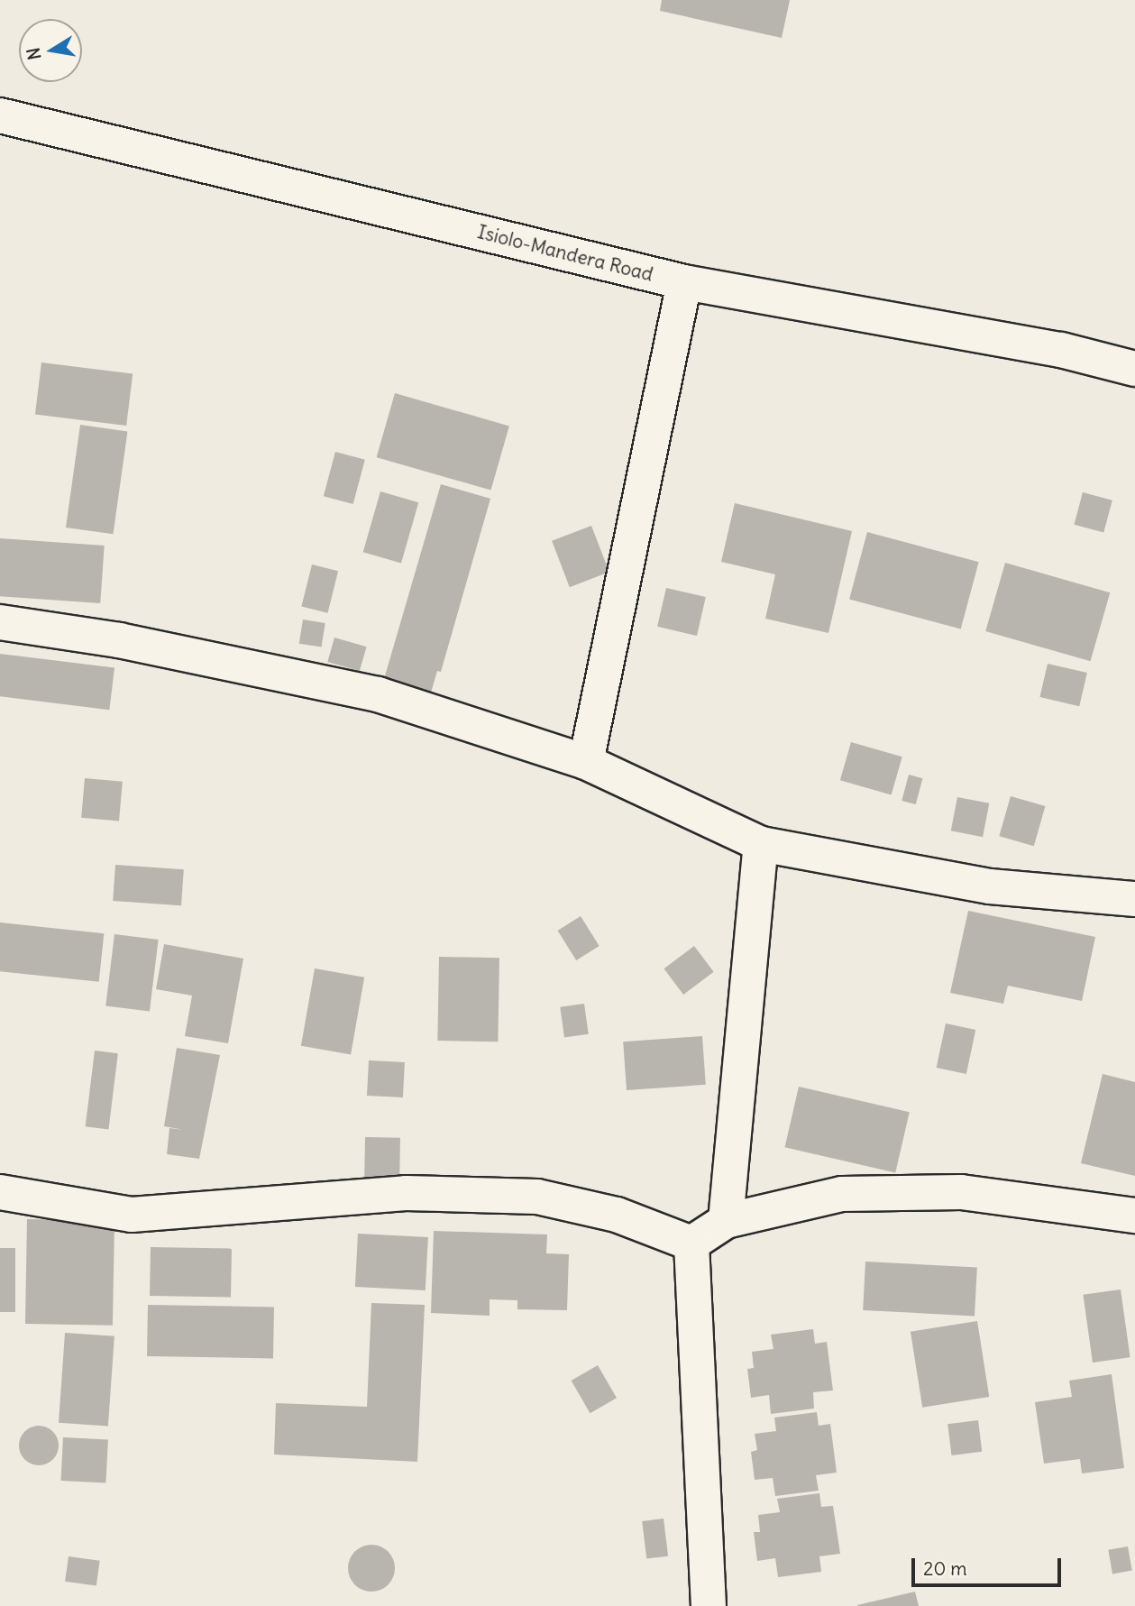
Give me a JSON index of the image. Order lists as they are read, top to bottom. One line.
{"streets":{"main road":["Isiolo-Mandera Road"]},"scale_bar":"20 m","north":"left"}
